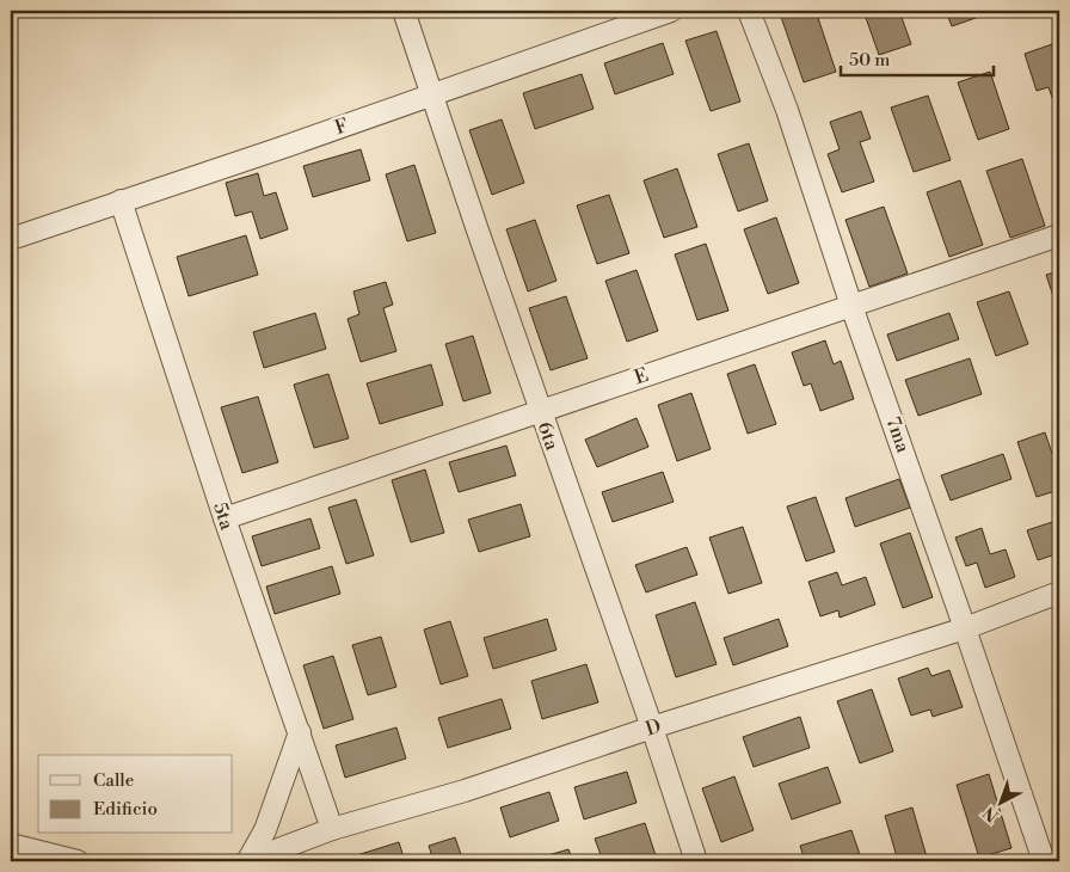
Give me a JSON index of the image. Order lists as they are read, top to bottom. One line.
{"streets":{"street":["F","E","7ma","6ta","5ta","D"]},"crossings":[["F","6ta"],["F","5ta"],["E","7ma"],["E","6ta"],["E","5ta"],["7ma","D"],["6ta","D"],["5ta","D"]],"legend":["Calle","Edificio"],"scale_bar":"50 m","north":"bottom left"}
